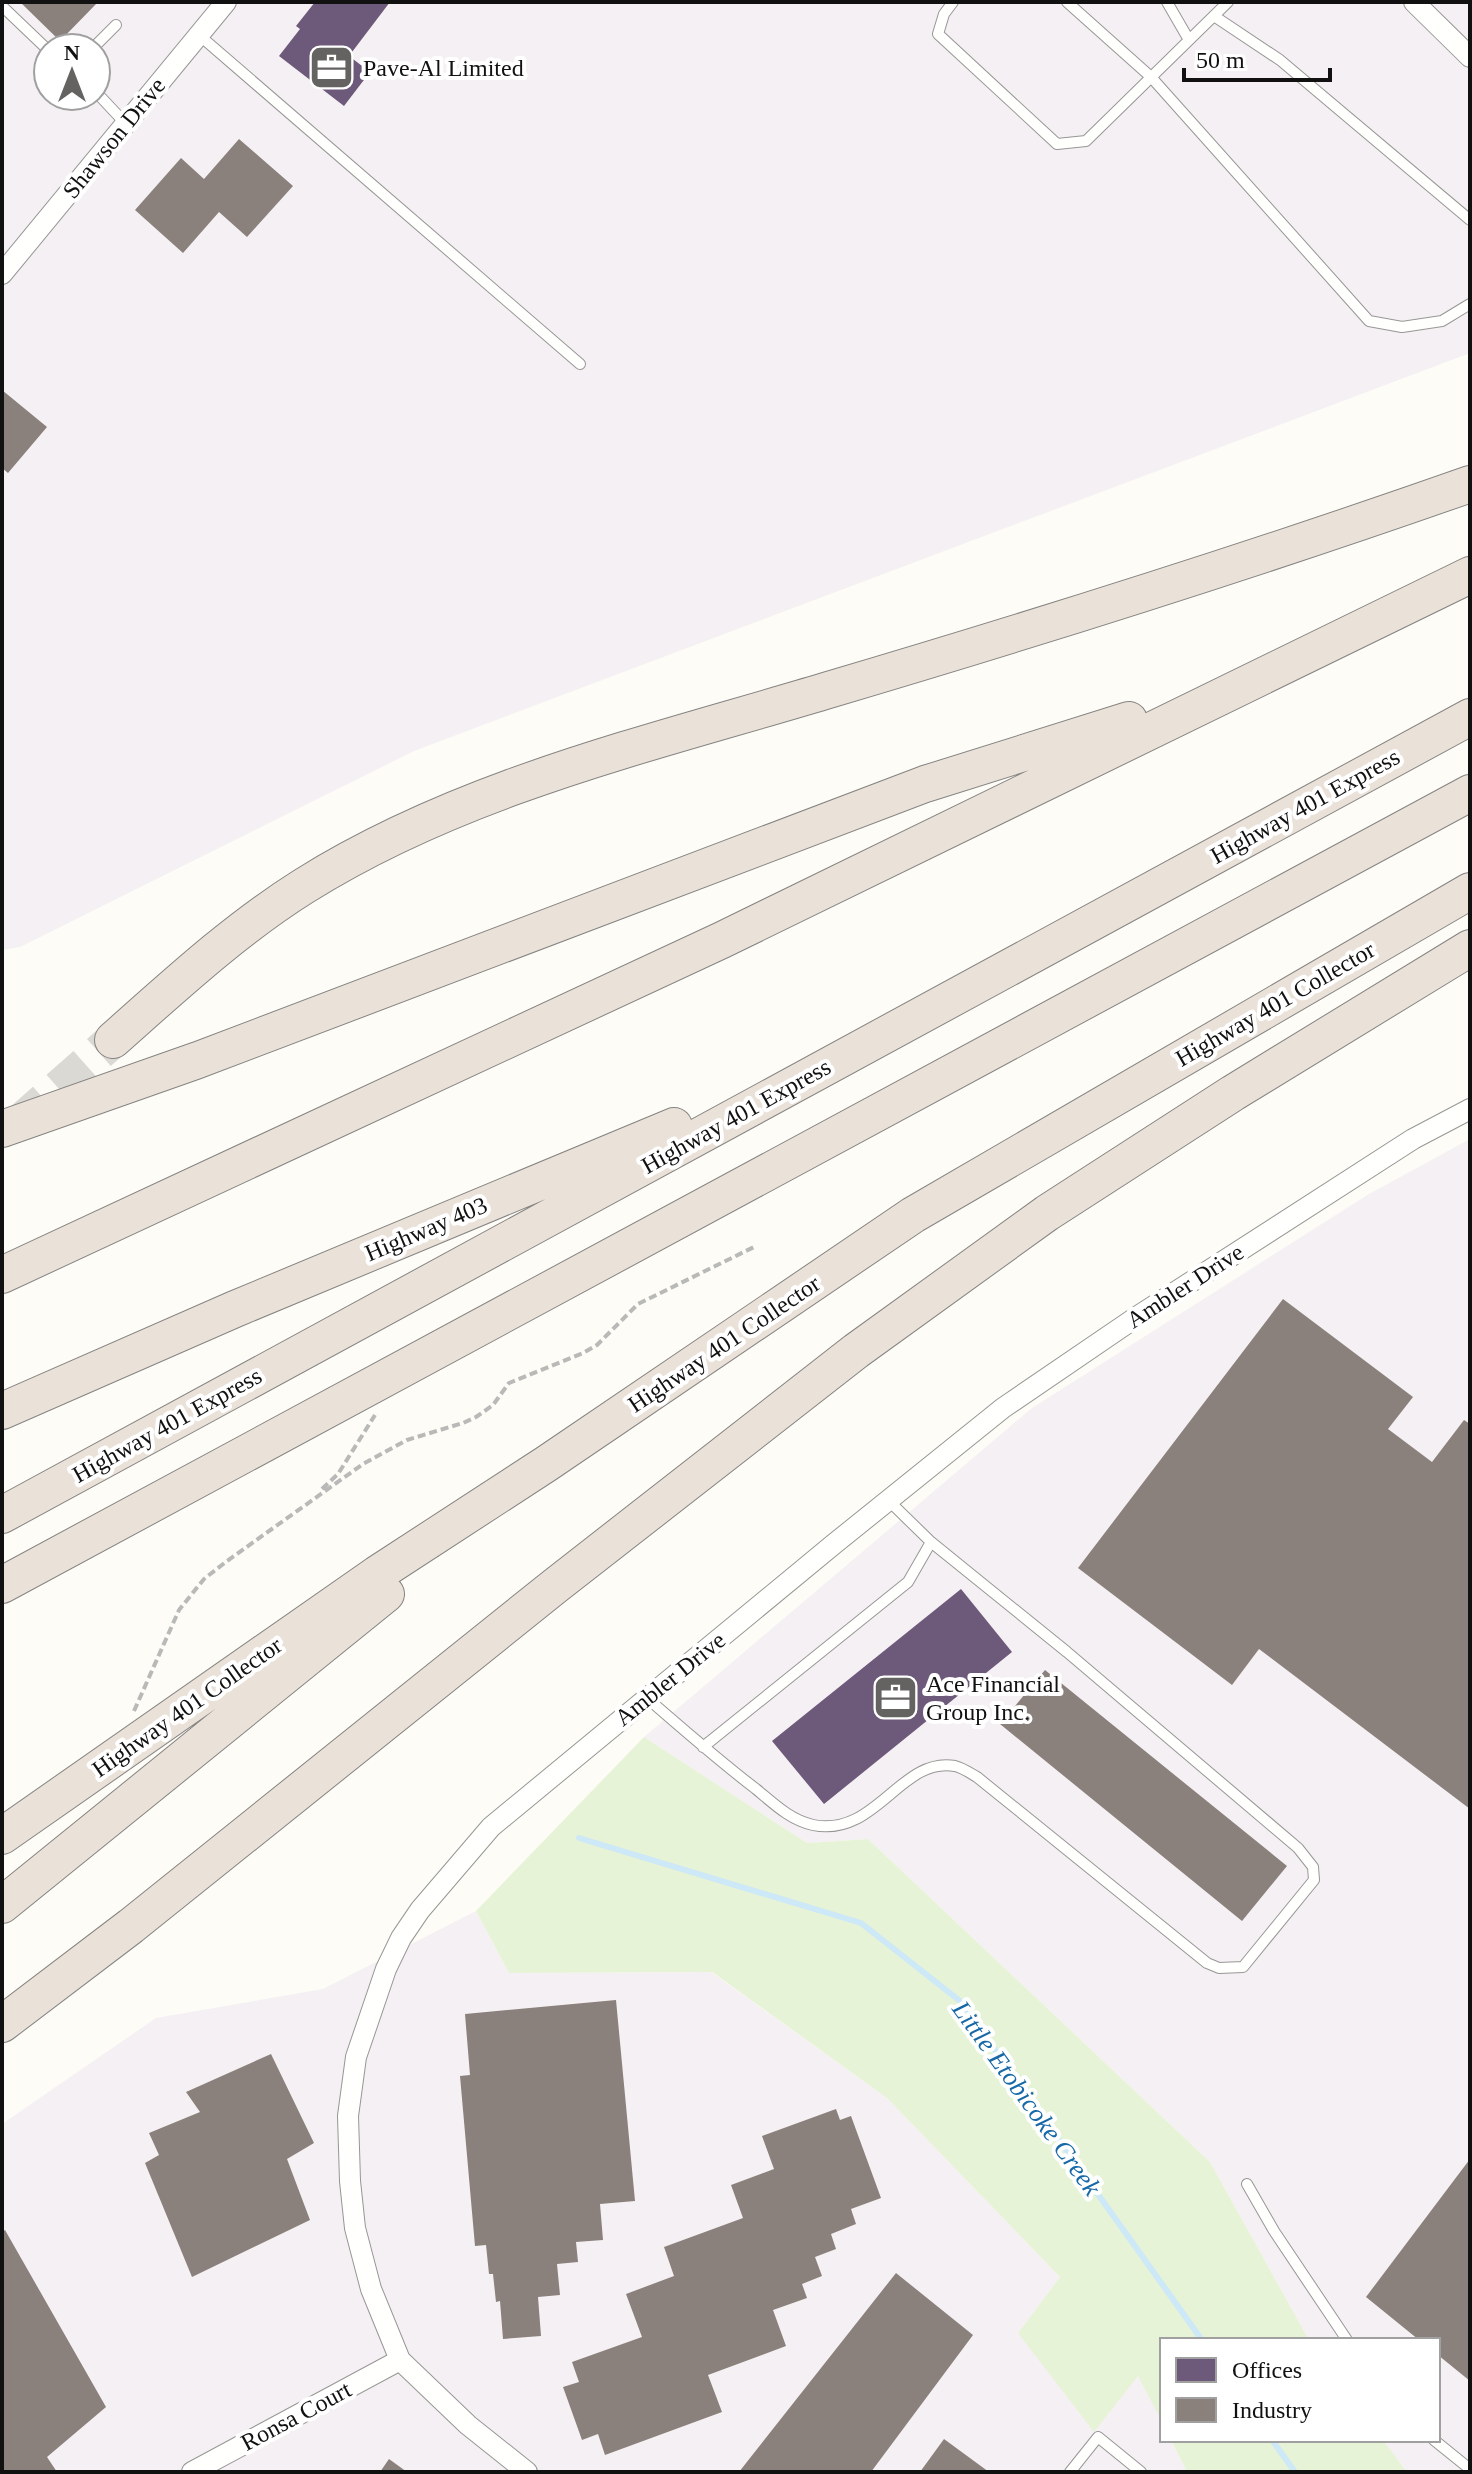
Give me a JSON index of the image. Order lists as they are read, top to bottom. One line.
{"streets":{"highway":["Highway 401 Express","Highway 401 Collector","Highway 403"],"street":["Shawson Drive","Ambler Drive","Ronsa Court"]},"crossings":[["Highway 401 Express","Highway 403"],["Ambler Drive","Ronsa Court"]],"water":["Little Etobicoke Creek"],"places":{"office":["Pave-Al Limited","Ace Financial Group Inc."]},"legend":["Offices","Industry"],"scale_bar":"50 m","north":"top"}
